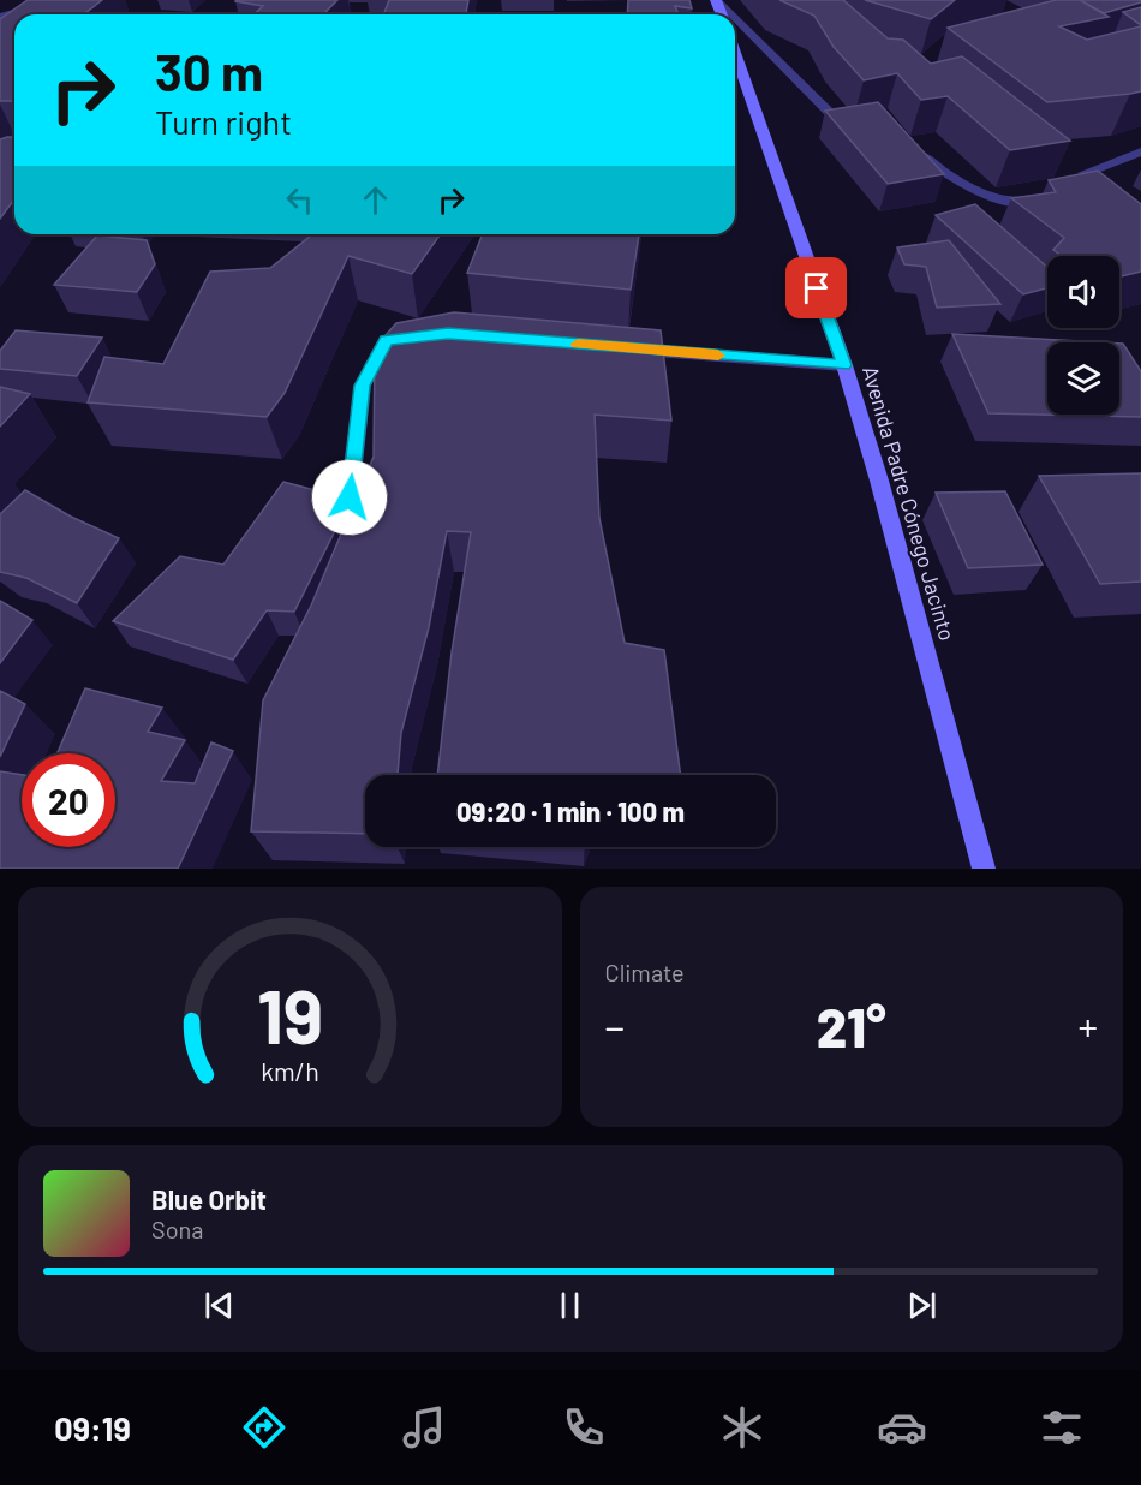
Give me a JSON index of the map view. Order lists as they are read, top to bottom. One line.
{"streets":{"street":["Avenida Padre Cónego Jacinto"]},"page":{"turn":["30 m","Turn right"],"limit":"20","trip":"09:20 · 1 min · 100 m","tile":"Climate","heat":["−","21°","+"],"song":["Blue Orbit","Sona"],"tabs":"09:19","gauge":["19","km/h"]}}
